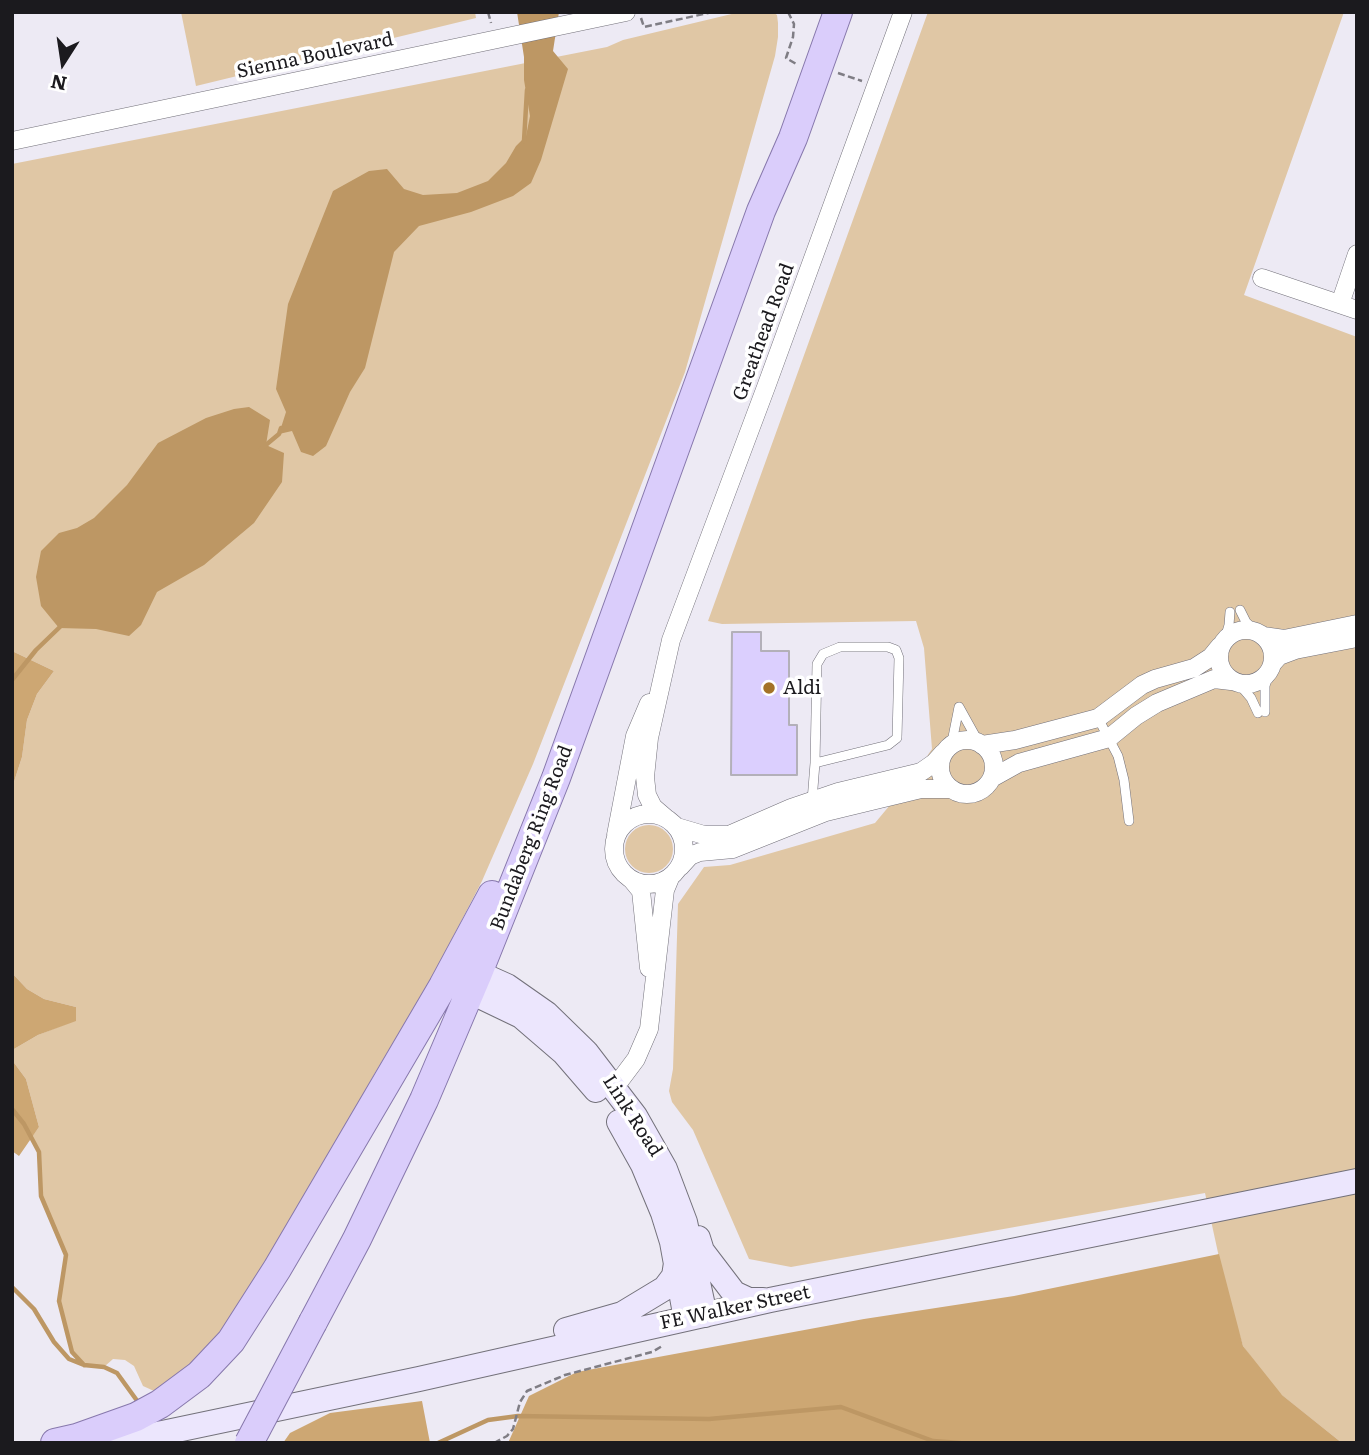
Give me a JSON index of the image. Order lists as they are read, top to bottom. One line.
{"streets":{"main road":["Bundaberg Ring Road","Link Road","FE Walker Street"],"street":["Sienna Boulevard","Greathead Road"]},"crossings":[["Greathead Road","Link Road"],["Bundaberg Ring Road","Link Road"],["Link Road","FE Walker Street"]],"places":["Aldi"],"north":"bottom"}
